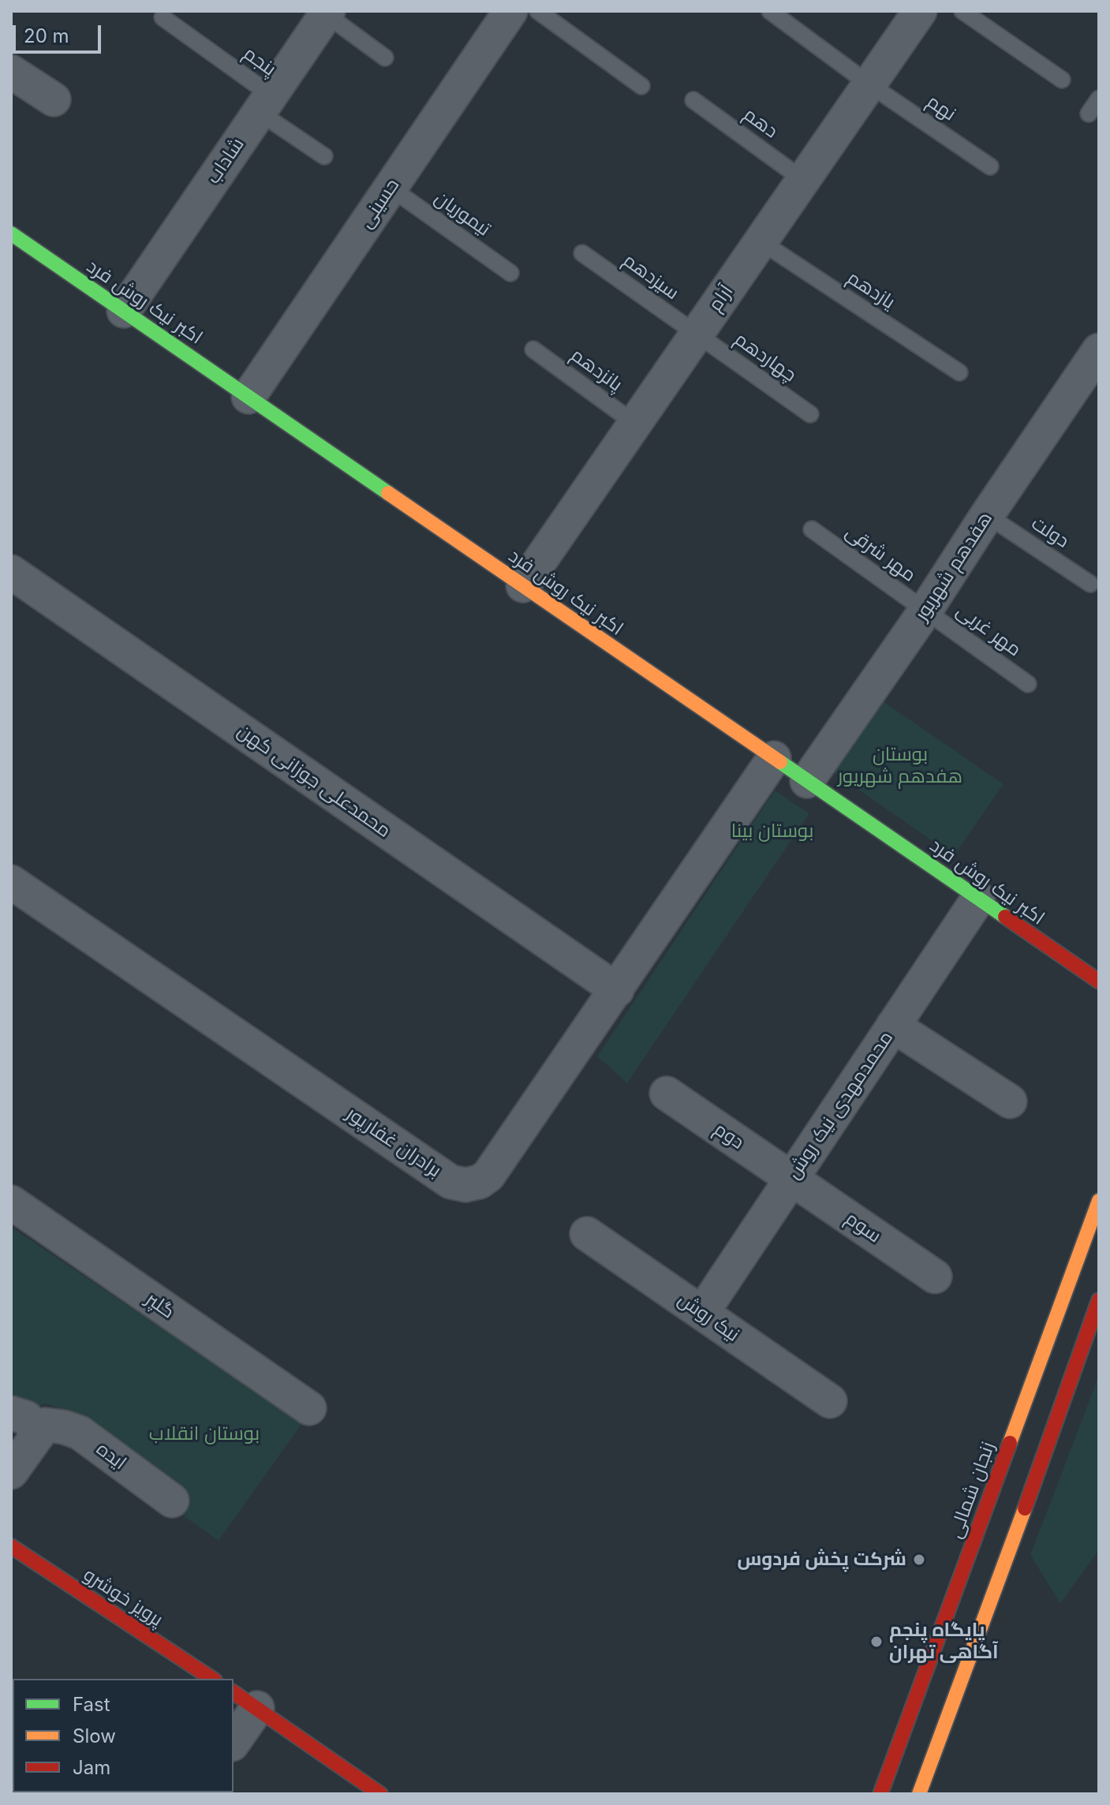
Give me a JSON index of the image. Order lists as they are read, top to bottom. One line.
{"streets":{"street":["شاداب","حسینی","آرام","اکبر نیک روش فرد","هفدهم شهریور","محمدعلی جوزانی کهن","محمدمهدی نیک روش","دوم","برادران غفارپور","سوم","گلپر","نیک روش","ایده","زنجان شمالی","پرویز خوشرو"],"lane":["پنجم","نهم","دهم","تیموریان","سیزدهم","یازدهم","چهاردهم","پانزدهم","دولت","مهر شرقی","مهر غربی"]},"crossings":[["پنجم","شاداب"],["نهم","آرام"],["دهم","آرام"],["شاداب","اکبر نیک روش فرد"],["حسینی","تیموریان"],["حسینی","اکبر نیک روش فرد"],["سیزدهم","آرام"],["سیزدهم","چهاردهم"],["یازدهم","آرام"],["آرام","اکبر نیک روش فرد"],["آرام","چهاردهم"],["آرام","پانزدهم"],["اکبر نیک روش فرد","هفدهم شهریور"],["اکبر نیک روش فرد","محمدمهدی نیک روش"],["اکبر نیک روش فرد","برادران غفارپور"],["دولت","هفدهم شهریور"],["مهر شرقی","هفدهم شهریور"],["مهر شرقی","مهر غربی"],["هفدهم شهریور","مهر غربی"],["محمدعلی جوزانی کهن","برادران غفارپور"],["محمدمهدی نیک روش","دوم"],["محمدمهدی نیک روش","سوم"],["محمدمهدی نیک روش","نیک روش"],["دوم","سوم"]],"parks":["بوستان هفدهم شهریور","بوستان بینا","بوستان انقلاب"],"places":["شركت پخش فردوس","پایگاه پنجم آگاهی تهران"],"legend":["Fast","Slow","Jam"],"scale_bar":"20 m"}
